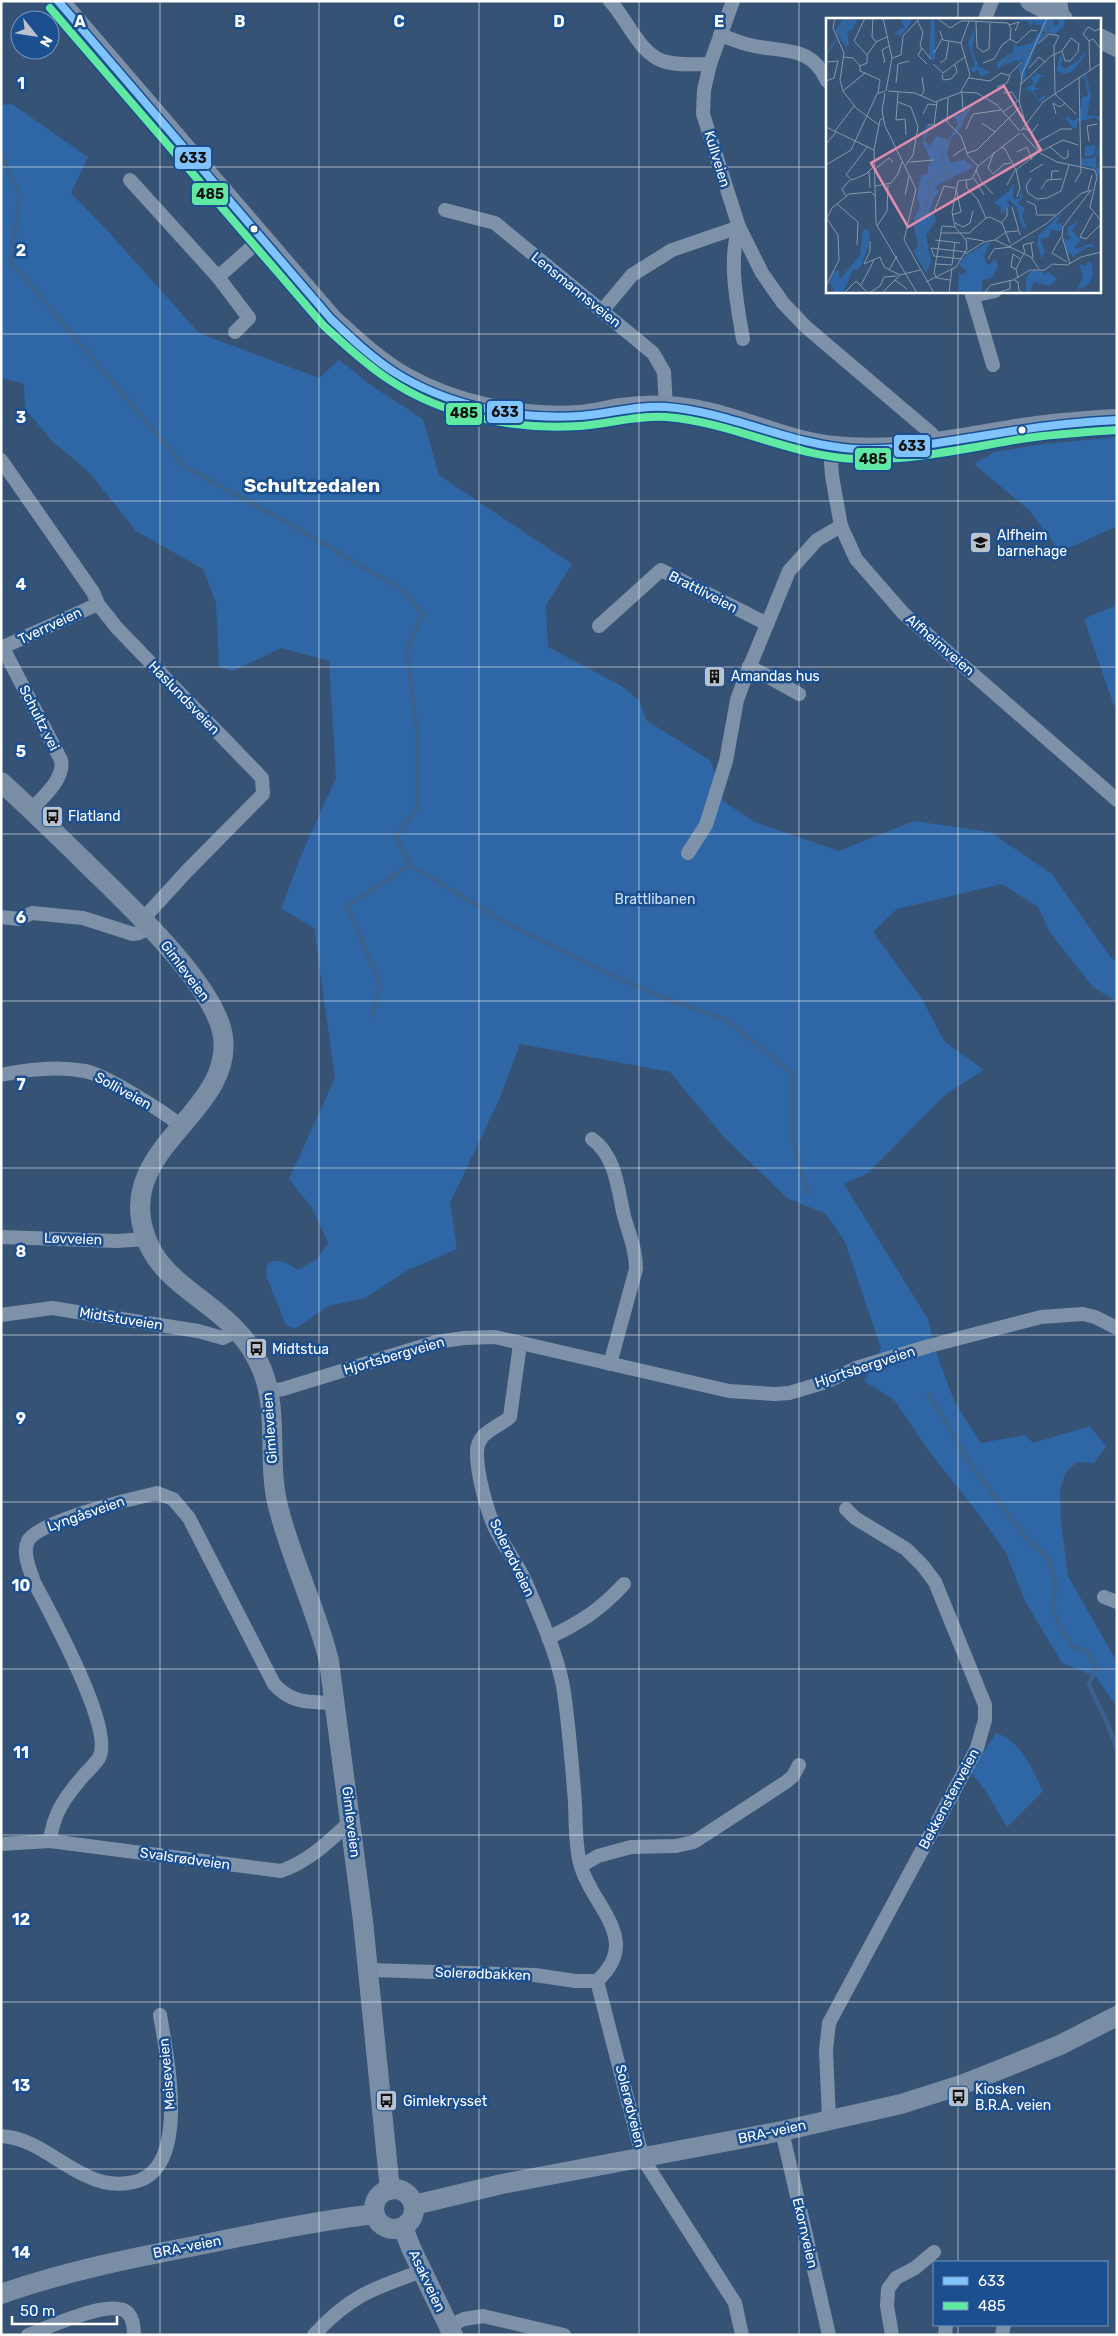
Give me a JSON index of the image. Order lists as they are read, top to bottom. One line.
{"streets":{"street":["Kullveien","Lensmannsveien","Brattliveien","Tverrveien","Alfheimveien","Haslundsveien","Schultz vei","Gimleveien","Solliveien","Løvveien","Midtstuveien","Hjortsbergveien","Lyngåsveien","Solerødveien","Bekkenstenveien","Svalsrødveien","Solerødbakken","Meiseveien","BRA-veien","Ekornveien","Asakveien"]},"crossings":[["Tverrveien","Haslundsveien"],["Tverrveien","Schultz vei"],["Haslundsveien","Gimleveien"],["Schultz vei","Gimleveien"],["Gimleveien","Solliveien"],["Gimleveien","Løvveien"],["Gimleveien","Midtstuveien"],["Gimleveien","Hjortsbergveien"],["Gimleveien","Lyngåsveien"],["Gimleveien","Svalsrødveien"],["Gimleveien","Solerødbakken"],["Gimleveien","BRA-veien"],["Gimleveien","Asakveien"],["Hjortsbergveien","Solerødveien"],["Lyngåsveien","Svalsrødveien"],["Solerødveien","Solerødbakken"],["Solerødveien","BRA-veien"],["Bekkenstenveien","BRA-veien"],["BRA-veien","Ekornveien"],["BRA-veien","Asakveien"]],"districts":["Schultzedalen"],"parks":["Brattlibanen"],"places":{"school or university":["Alfheim barnehage"],"building":["Amandas hus"],"bus stop":["Flatland","Midtstua","Kiosken B.R.A. veien","Gimlekrysset"]},"lines":["transit line 633","transit line 485"],"legend":["633","485"],"scale_bar":"50 m","north":"bottom right","grid":{"columns":["A","B","C","D","E"],"rows":["1","2","3","4","5","6","7","8","9","10","11","12","13","14"]}}
